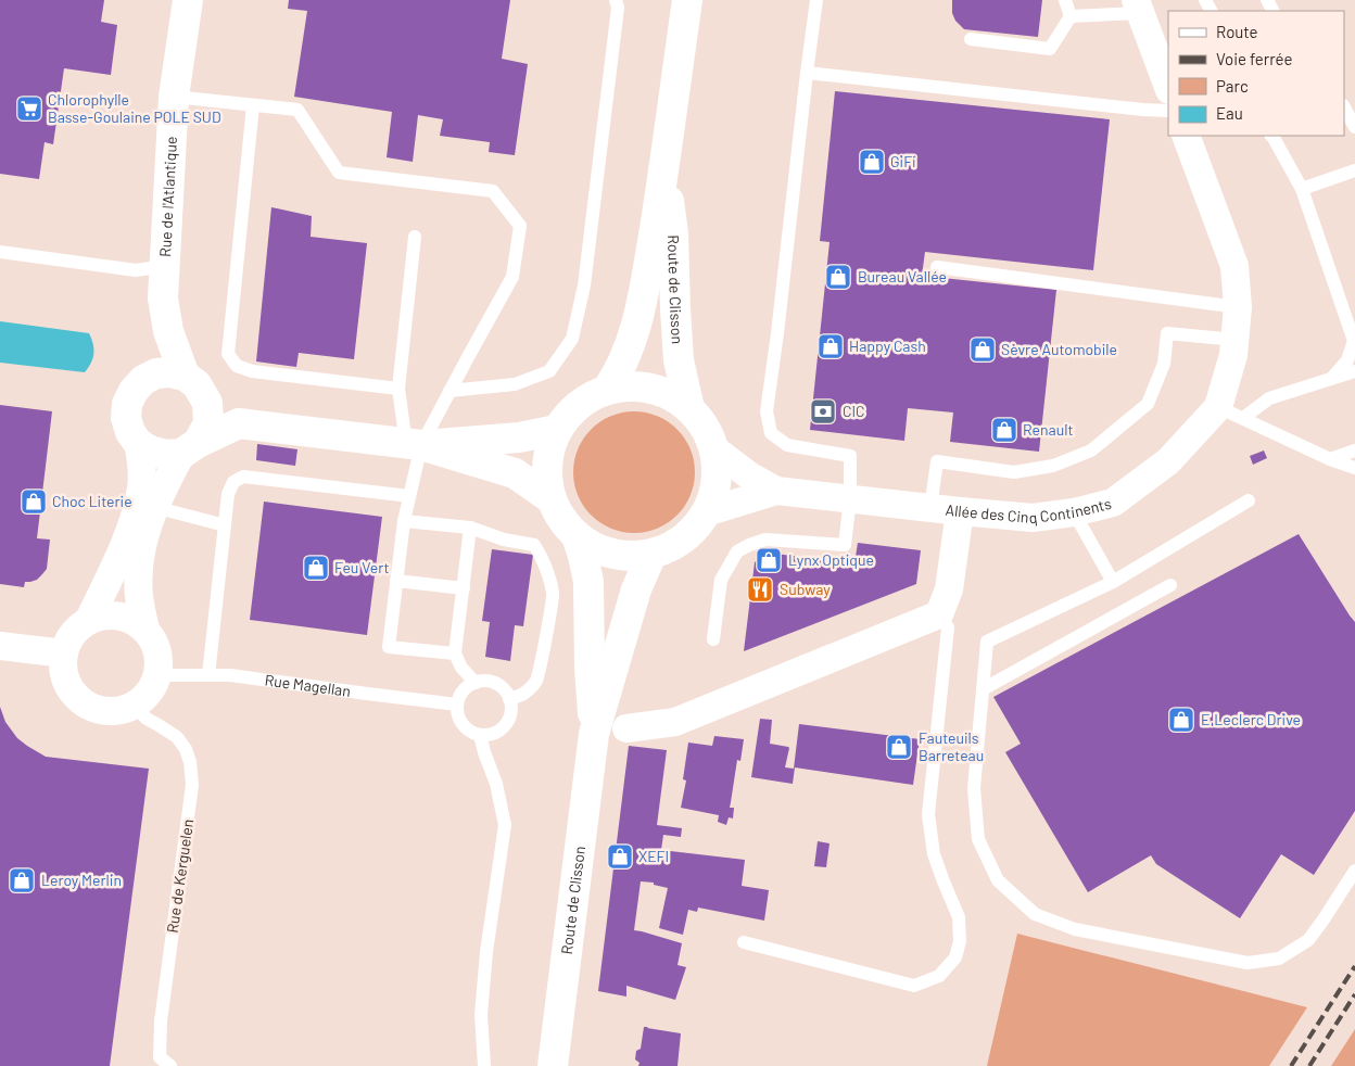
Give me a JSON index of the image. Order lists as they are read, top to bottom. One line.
{"streets":{"main road":["Rue de l'Atlantique","Route de Clisson"],"street":["Allée des Cinq Continents"],"lane":["Rue Magellan","Rue de Kerguelen"]},"crossings":[["Route de Clisson","Allée des Cinq Continents"],["Rue Magellan","Rue de Kerguelen"]],"places":{"supermarket":["Chlorophylle Basse-Goulaine POLE SUD"],"shop":["GiFi","Bureau Vallée","Happy Cash","Sèvre Automobile","Renault","Choc Literie","Lynx Optique","Feu Vert","E.Leclerc Drive","Fauteuils Barreteau","XEFI","Leroy Merlin"],"bank":["CIC"],"restaurant":["Subway"]},"legend":["Route","Voie ferrée","Parc","Eau"]}
